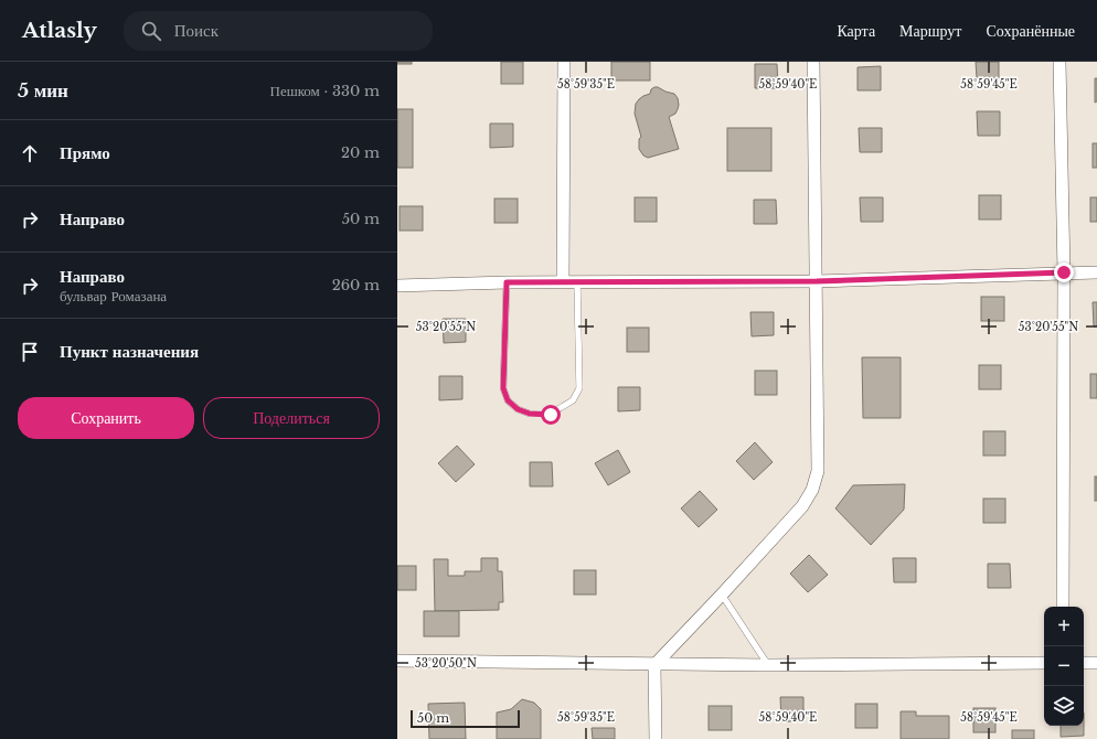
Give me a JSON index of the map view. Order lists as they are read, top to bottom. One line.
{"scale_bar":"50 m","page":{"header":"Atlasly","search":"Поиск","nav":["Карта","Маршрут","Сохранённые"],"heading":["5 мин","Пешком · 330 m"],"list":[["Прямо","20 m"],["Направо","50 m"],["Направо","бульвар Ромазана","260 m"],"Пункт назначения"],"buttons":["Сохранить","Поделиться"],"map_buttons":["+","−"],"scale":"50 m"},"coordinates":["58°59'35\"E","58°59'40\"E","58°59'45\"E","53°20'55\"N","53°20'50\"N"]}
